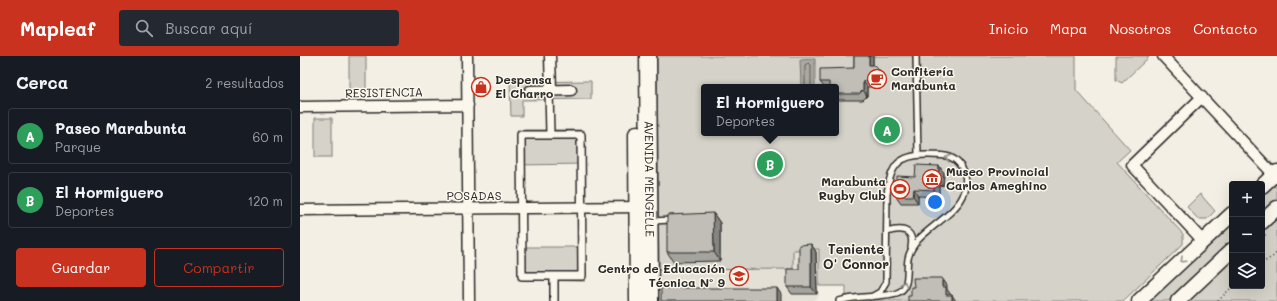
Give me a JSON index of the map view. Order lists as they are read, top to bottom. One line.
{"streets":{"main road":["AVENIDA MENGELLE"],"street":["RESISTENCIA","POSADAS"]},"crossings":[["AVENIDA MENGELLE","POSADAS"]],"districts":["Teniente O' Connor"],"places":{"cafe":["Confitería Marabunta"],"shop":["Despensa El Charro"],"museum":["Museo Provincial Carlos Ameghino"],"sports":["Marabunta Rugby Club"],"school or university":["Centro de Educación Técnica Nº 9"]},"page":{"header":"Mapleaf","search":"Buscar aquí","nav":["Inicio","Mapa","Nosotros","Contacto"],"heading":["Cerca","2 resultados"],"popup":["El Hormiguero","Deportes"],"list":[{"mark":"A","name":"Paseo Marabunta","note":"Parque","value":"60 m"},{"mark":"B","name":"El Hormiguero","note":"Deportes","value":"120 m"}],"pins":["A","B"],"map_buttons":["+","−"],"buttons":["Guardar","Compartir"]}}
